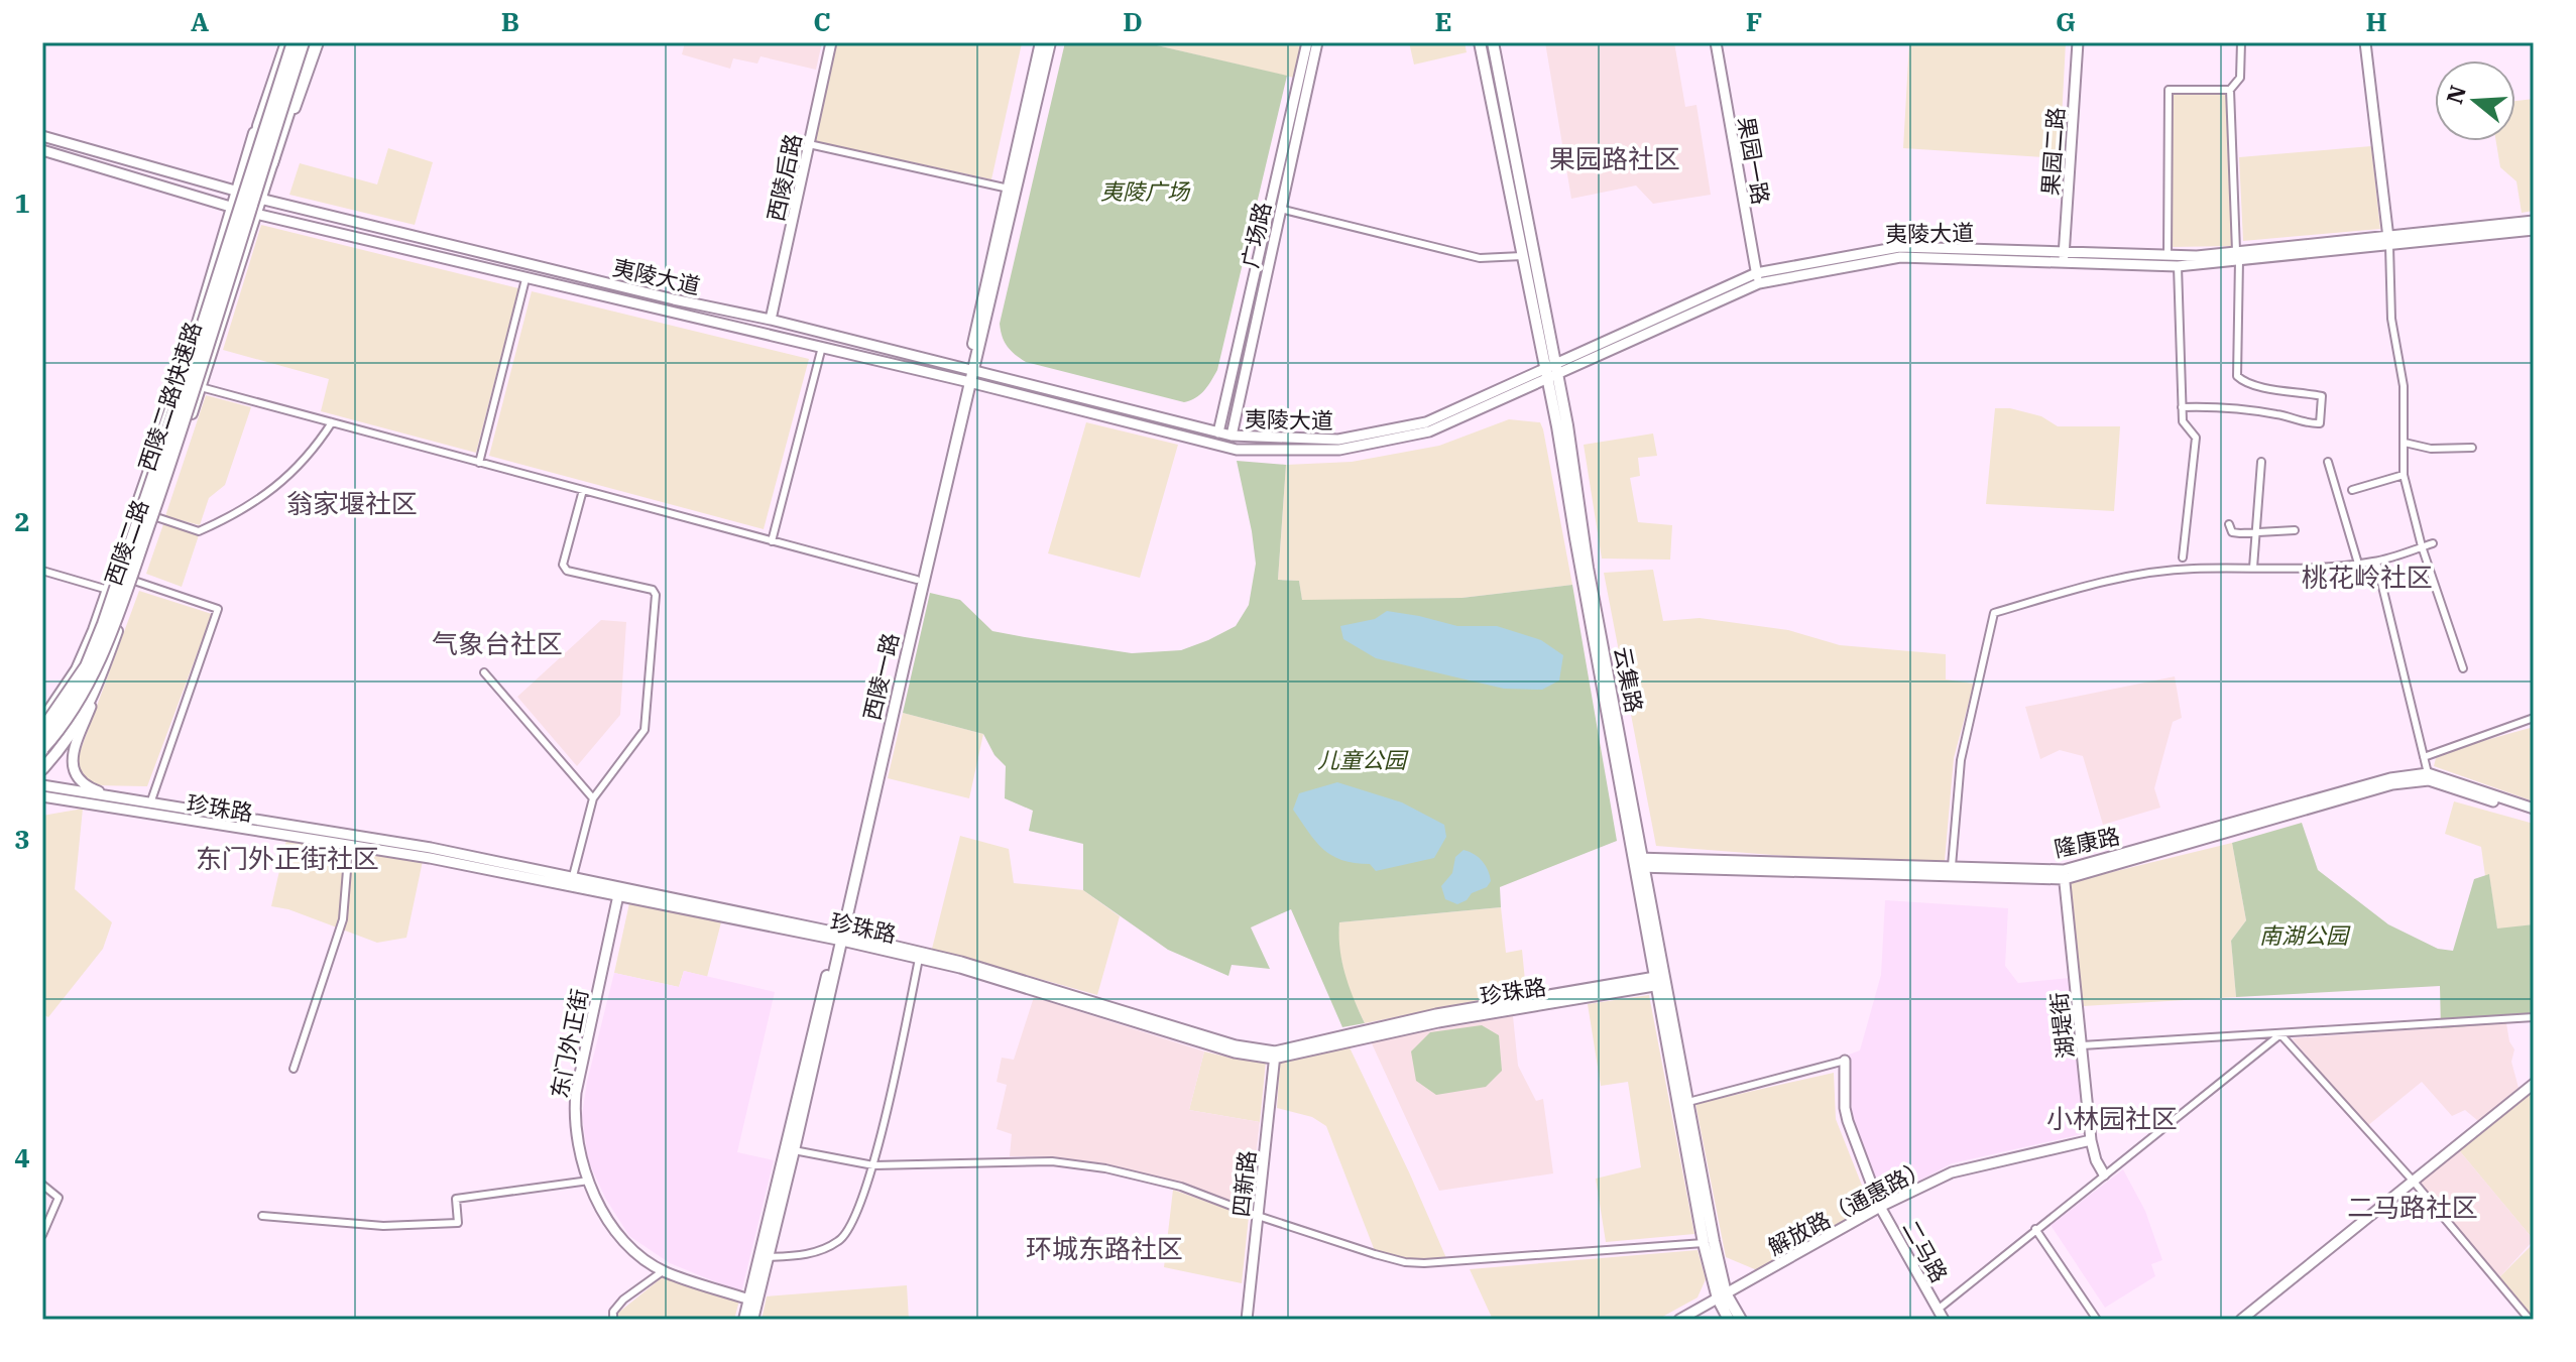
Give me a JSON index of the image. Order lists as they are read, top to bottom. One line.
{"streets":{"highway":["西陵二路快速路"],"main road":["果园二路","果园一路","西陵后路","夷陵大道","广场路","西陵二路","西陵一路","云集路","珍珠路","隆康路","湖堤街","东门外正街","四新路","解放路（通惠路）","二马路"]},"crossings":[["果园二路","夷陵大道"],["果园一路","夷陵大道"],["西陵后路","夷陵大道"],["夷陵大道","广场路"],["夷陵大道","西陵二路"],["夷陵大道","西陵一路"],["夷陵大道","云集路"],["西陵二路快速路","西陵二路"],["西陵一路","珍珠路"],["西陵一路","东门外正街"],["云集路","珍珠路"],["云集路","隆康路"],["云集路","解放路（通惠路）"],["珍珠路","东门外正街"],["珍珠路","四新路"],["隆康路","湖堤街"],["湖堤街","解放路（通惠路）"],["解放路（通惠路）","二马路"]],"districts":["果园路社区","翁家堰社区","桃花岭社区","气象台社区","东门外正街社区","小林园社区","二马路社区","环城东路社区"],"parks":["夷陵广场","儿童公园","南湖公园"],"north":"left","grid":{"columns":["A","B","C","D","E","F","G","H"],"rows":["1","2","3","4"]}}
